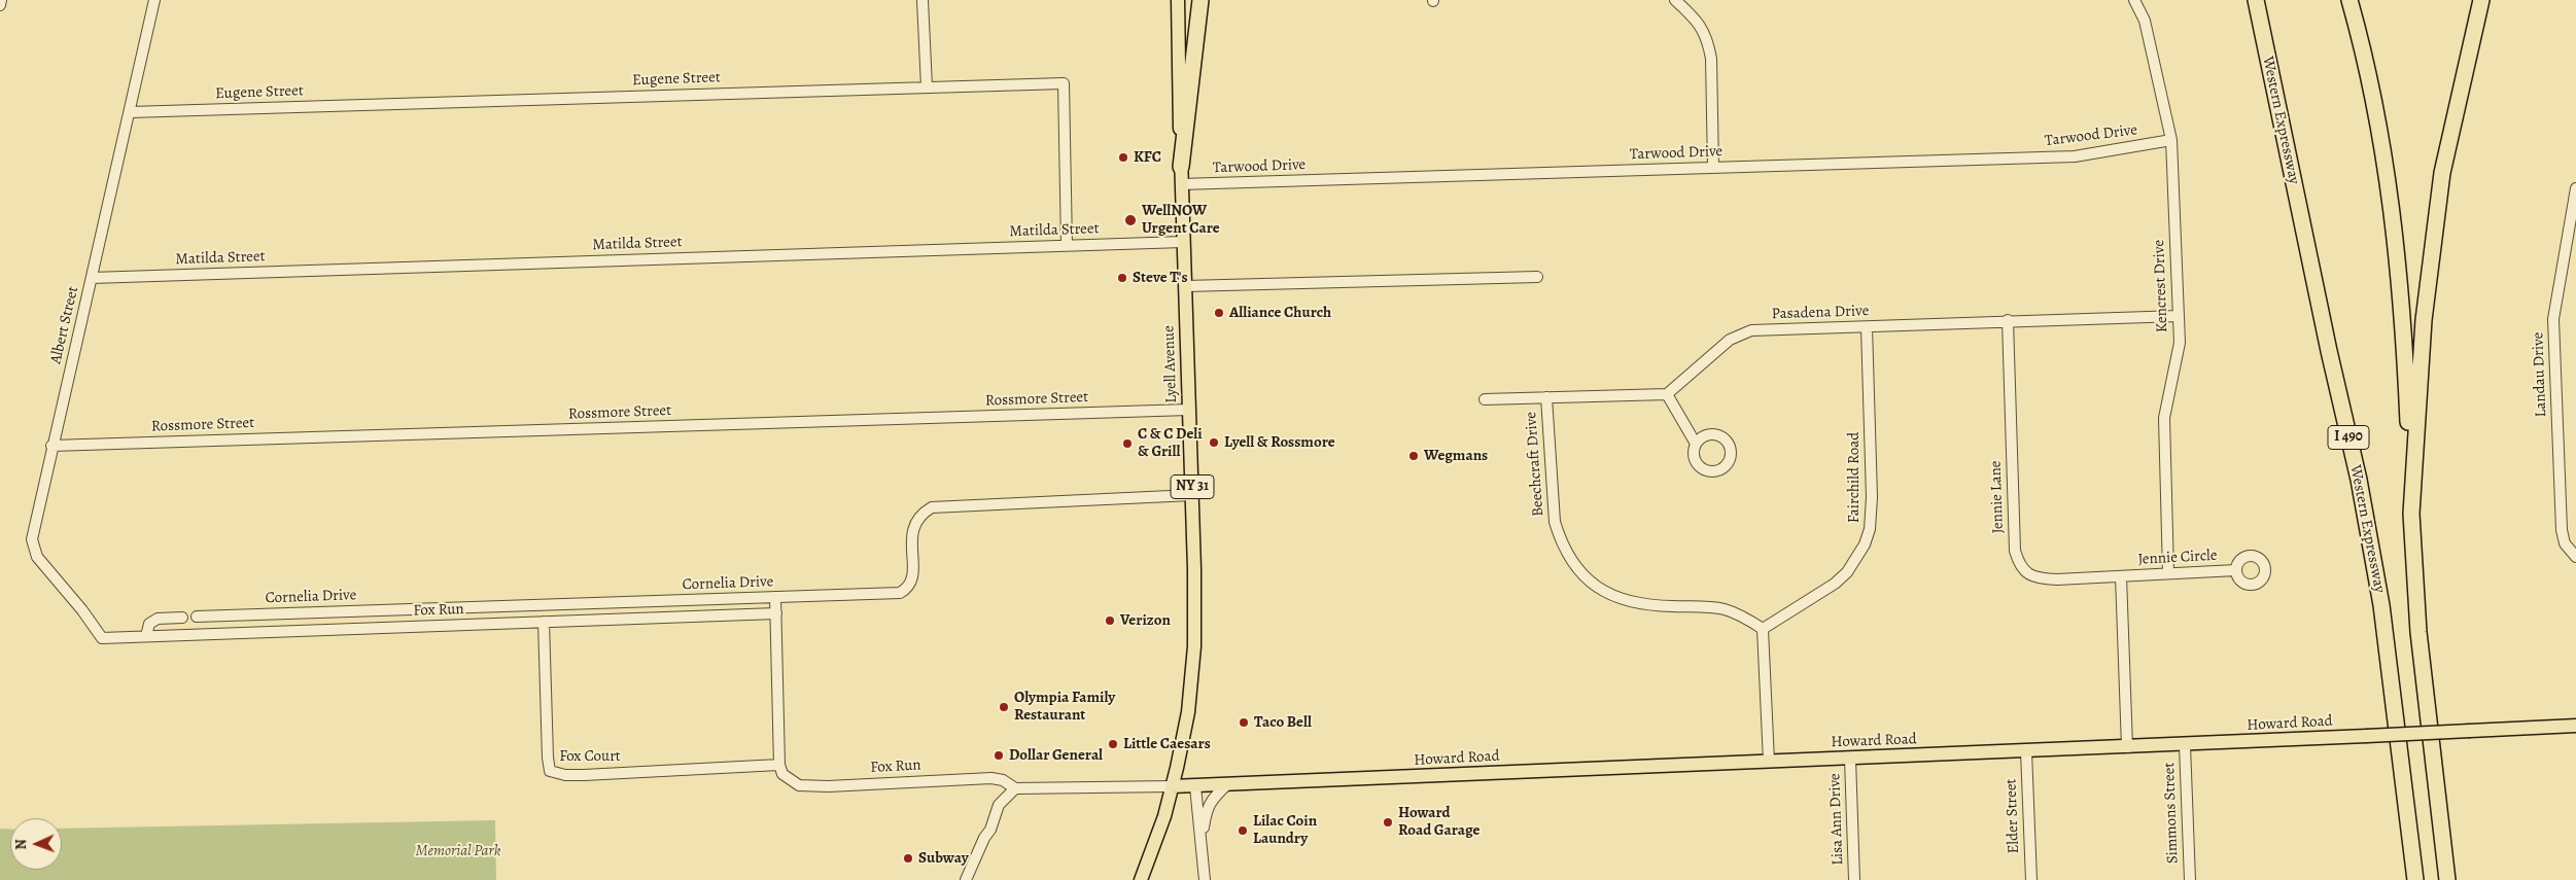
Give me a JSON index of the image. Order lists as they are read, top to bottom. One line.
{"streets":{"highway":["Western Expressway","I 490"],"main road":["Lyell Avenue","NY 31","Howard Road"],"street":["Eugene Street","Tarwood Drive","Matilda Street","Kencrest Drive","Pasadena Drive","Albert Street","Landau Drive","Rossmore Street","Beechcraft Drive","Fairchild Road","Jennie Lane","Jennie Circle","Cornelia Drive","Fox Run","Fox Court","Simmons Street","Elder Street","Lisa Ann Drive"]},"crossings":[["Eugene Street","Matilda Street"],["Eugene Street","Albert Street"],["Tarwood Drive","Kencrest Drive"],["Tarwood Drive","Lyell Avenue"],["Matilda Street","Albert Street"],["Matilda Street","Lyell Avenue"],["Kencrest Drive","Pasadena Drive"],["Kencrest Drive","Jennie Circle"],["Pasadena Drive","Fairchild Road"],["Pasadena Drive","Jennie Lane"],["Albert Street","Rossmore Street"],["Albert Street","Fox Run"],["Lyell Avenue","Rossmore Street"],["Lyell Avenue","NY 31"],["Lyell Avenue","Cornelia Drive"],["Lyell Avenue","Fox Run"],["Lyell Avenue","Howard Road"],["Beechcraft Drive","Fairchild Road"],["NY 31","Fox Run"],["NY 31","Howard Road"],["Jennie Lane","Jennie Circle"],["Fox Run","Howard Road"],["Fox Run","Fox Court"],["Howard Road","Simmons Street"],["Howard Road","Elder Street"],["Howard Road","Lisa Ann Drive"]],"parks":["Memorial Park"],"places":["KFC","WellNOW Urgent Care","Steve T's","Alliance Church","Lyell & Rossmore","C & C Deli & Grill","Wegmans","Verizon","Olympia Family Restaurant","Taco Bell","Little Caesars","Dollar General","Howard Road Garage","Lilac Coin Laundry","Subway"],"north":"left"}
